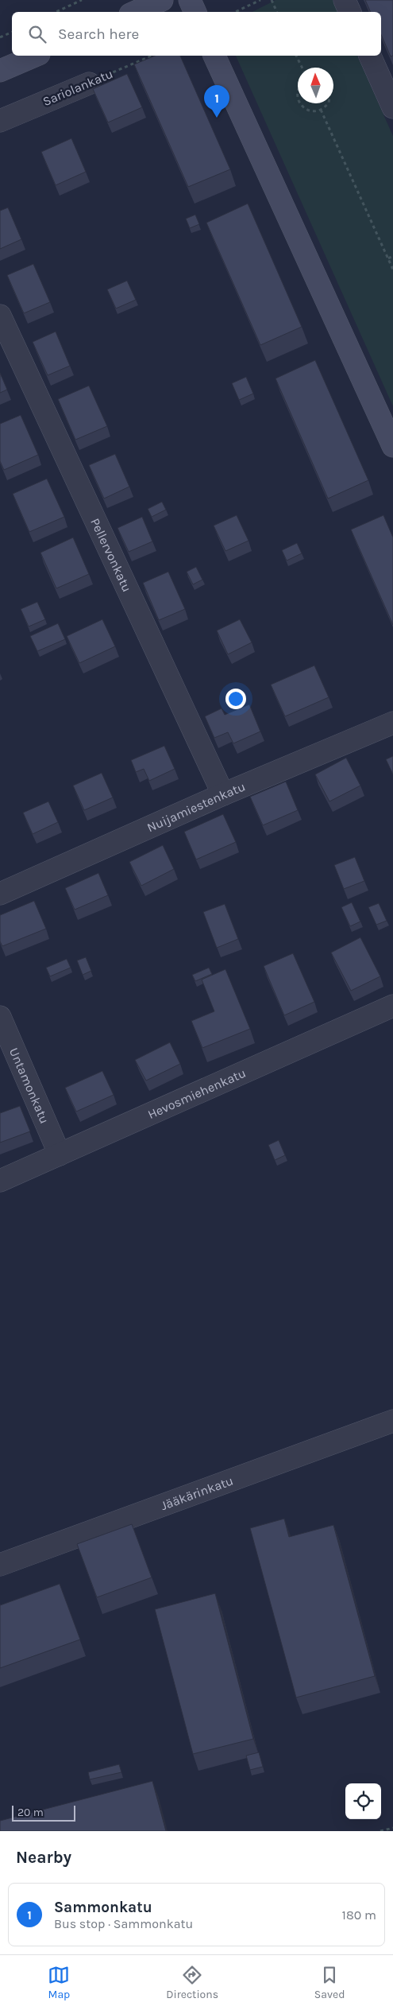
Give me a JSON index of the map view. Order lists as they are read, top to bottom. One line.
{"streets":{"street":["Sariolankatu","Pellervonkatu","Nuijamiestenkatu","Untamonkatu","Hevosmiehenkatu","Jääkärinkatu"]},"crossings":[["Pellervonkatu","Nuijamiestenkatu"],["Untamonkatu","Hevosmiehenkatu"]],"scale_bar":"20 m","north":"top","page":{"search":"Search here","pins":"1","scale":"20 m","heading":"Nearby","list":[{"mark":"1","name":"Sammonkatu","note":"Bus stop · Sammonkatu","value":"180 m"}],"nav":["Map","Directions","Saved"]}}
